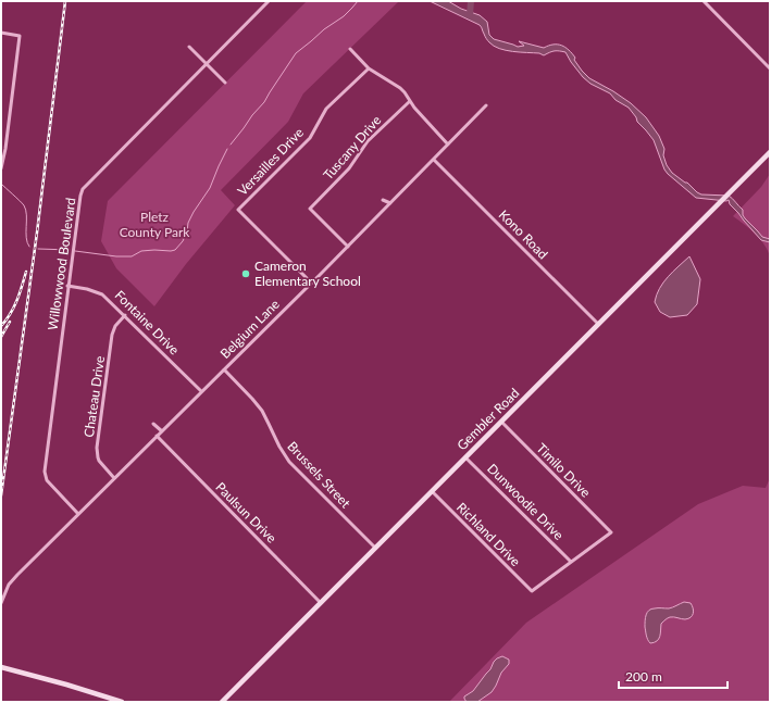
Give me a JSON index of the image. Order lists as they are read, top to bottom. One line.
{"streets":{"main road":["Gembler Road"],"street":["Tuscany Drive","Versailles Drive","Kono Road","Willowwood Boulevard","Fontaine Drive","Belgium Lane","Chateau Drive","Timilo Drive","Brussels Street","Dunwoodie Drive","Paulsun Drive","Richland Drive"]},"crossings":[["Tuscany Drive","Belgium Lane"],["Versailles Drive","Belgium Lane"],["Kono Road","Belgium Lane"],["Kono Road","Gembler Road"],["Willowwood Boulevard","Fontaine Drive"],["Willowwood Boulevard","Belgium Lane"],["Fontaine Drive","Belgium Lane"],["Fontaine Drive","Chateau Drive"],["Belgium Lane","Chateau Drive"],["Belgium Lane","Brussels Street"],["Belgium Lane","Paulsun Drive"],["Gembler Road","Timilo Drive"],["Gembler Road","Brussels Street"],["Gembler Road","Dunwoodie Drive"],["Gembler Road","Paulsun Drive"],["Gembler Road","Richland Drive"],["Timilo Drive","Dunwoodie Drive"],["Timilo Drive","Richland Drive"],["Dunwoodie Drive","Richland Drive"]],"parks":["Pletz County Park"],"places":["Cameron Elementary School"],"scale_bar":"200 m"}
